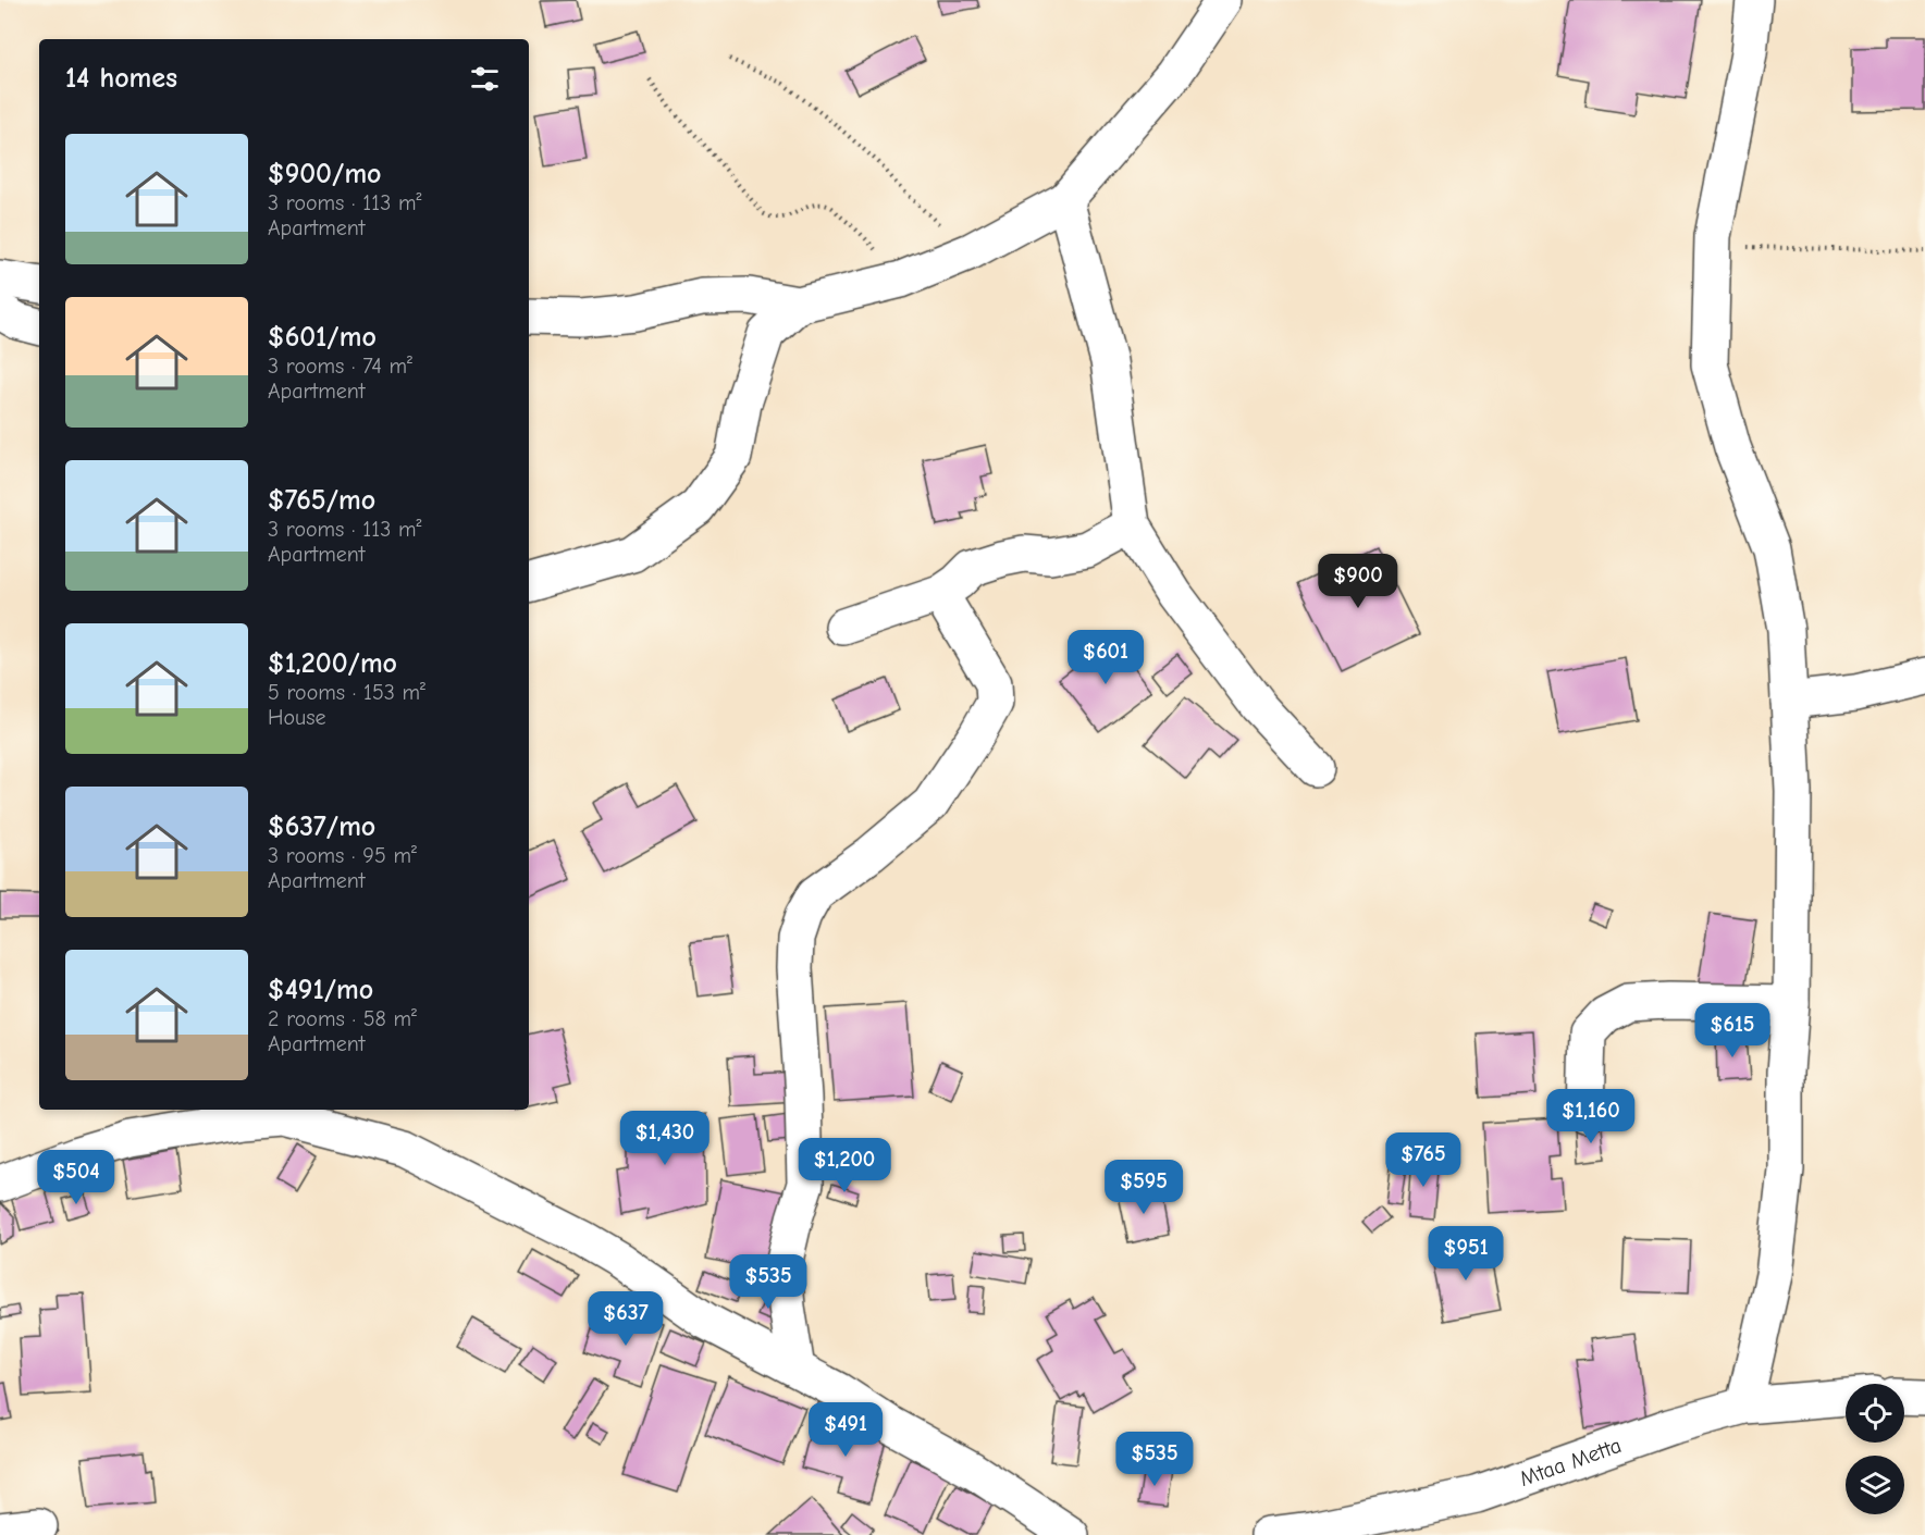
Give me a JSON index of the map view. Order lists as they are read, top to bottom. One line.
{"streets":{"street":["Mtaa Metta"]},"page":{"heading":"14 homes","list":[{"name":"$900/mo","note":"3 rooms · 113 m² · Apartment"},{"name":"$601/mo","note":"3 rooms · 74 m² · Apartment"},{"name":"$765/mo","note":"3 rooms · 113 m² · Apartment"},{"name":"$1,200/mo","note":"5 rooms · 153 m² · House"},{"name":"$637/mo","note":"3 rooms · 95 m² · Apartment"},{"name":"$491/mo","note":"2 rooms · 58 m² · Apartment"}],"price":["$900","$601","$615","$1,160","$1,430","$765","$1,200","$504","$595","$951","$535","$637","$491","$535"]}}
